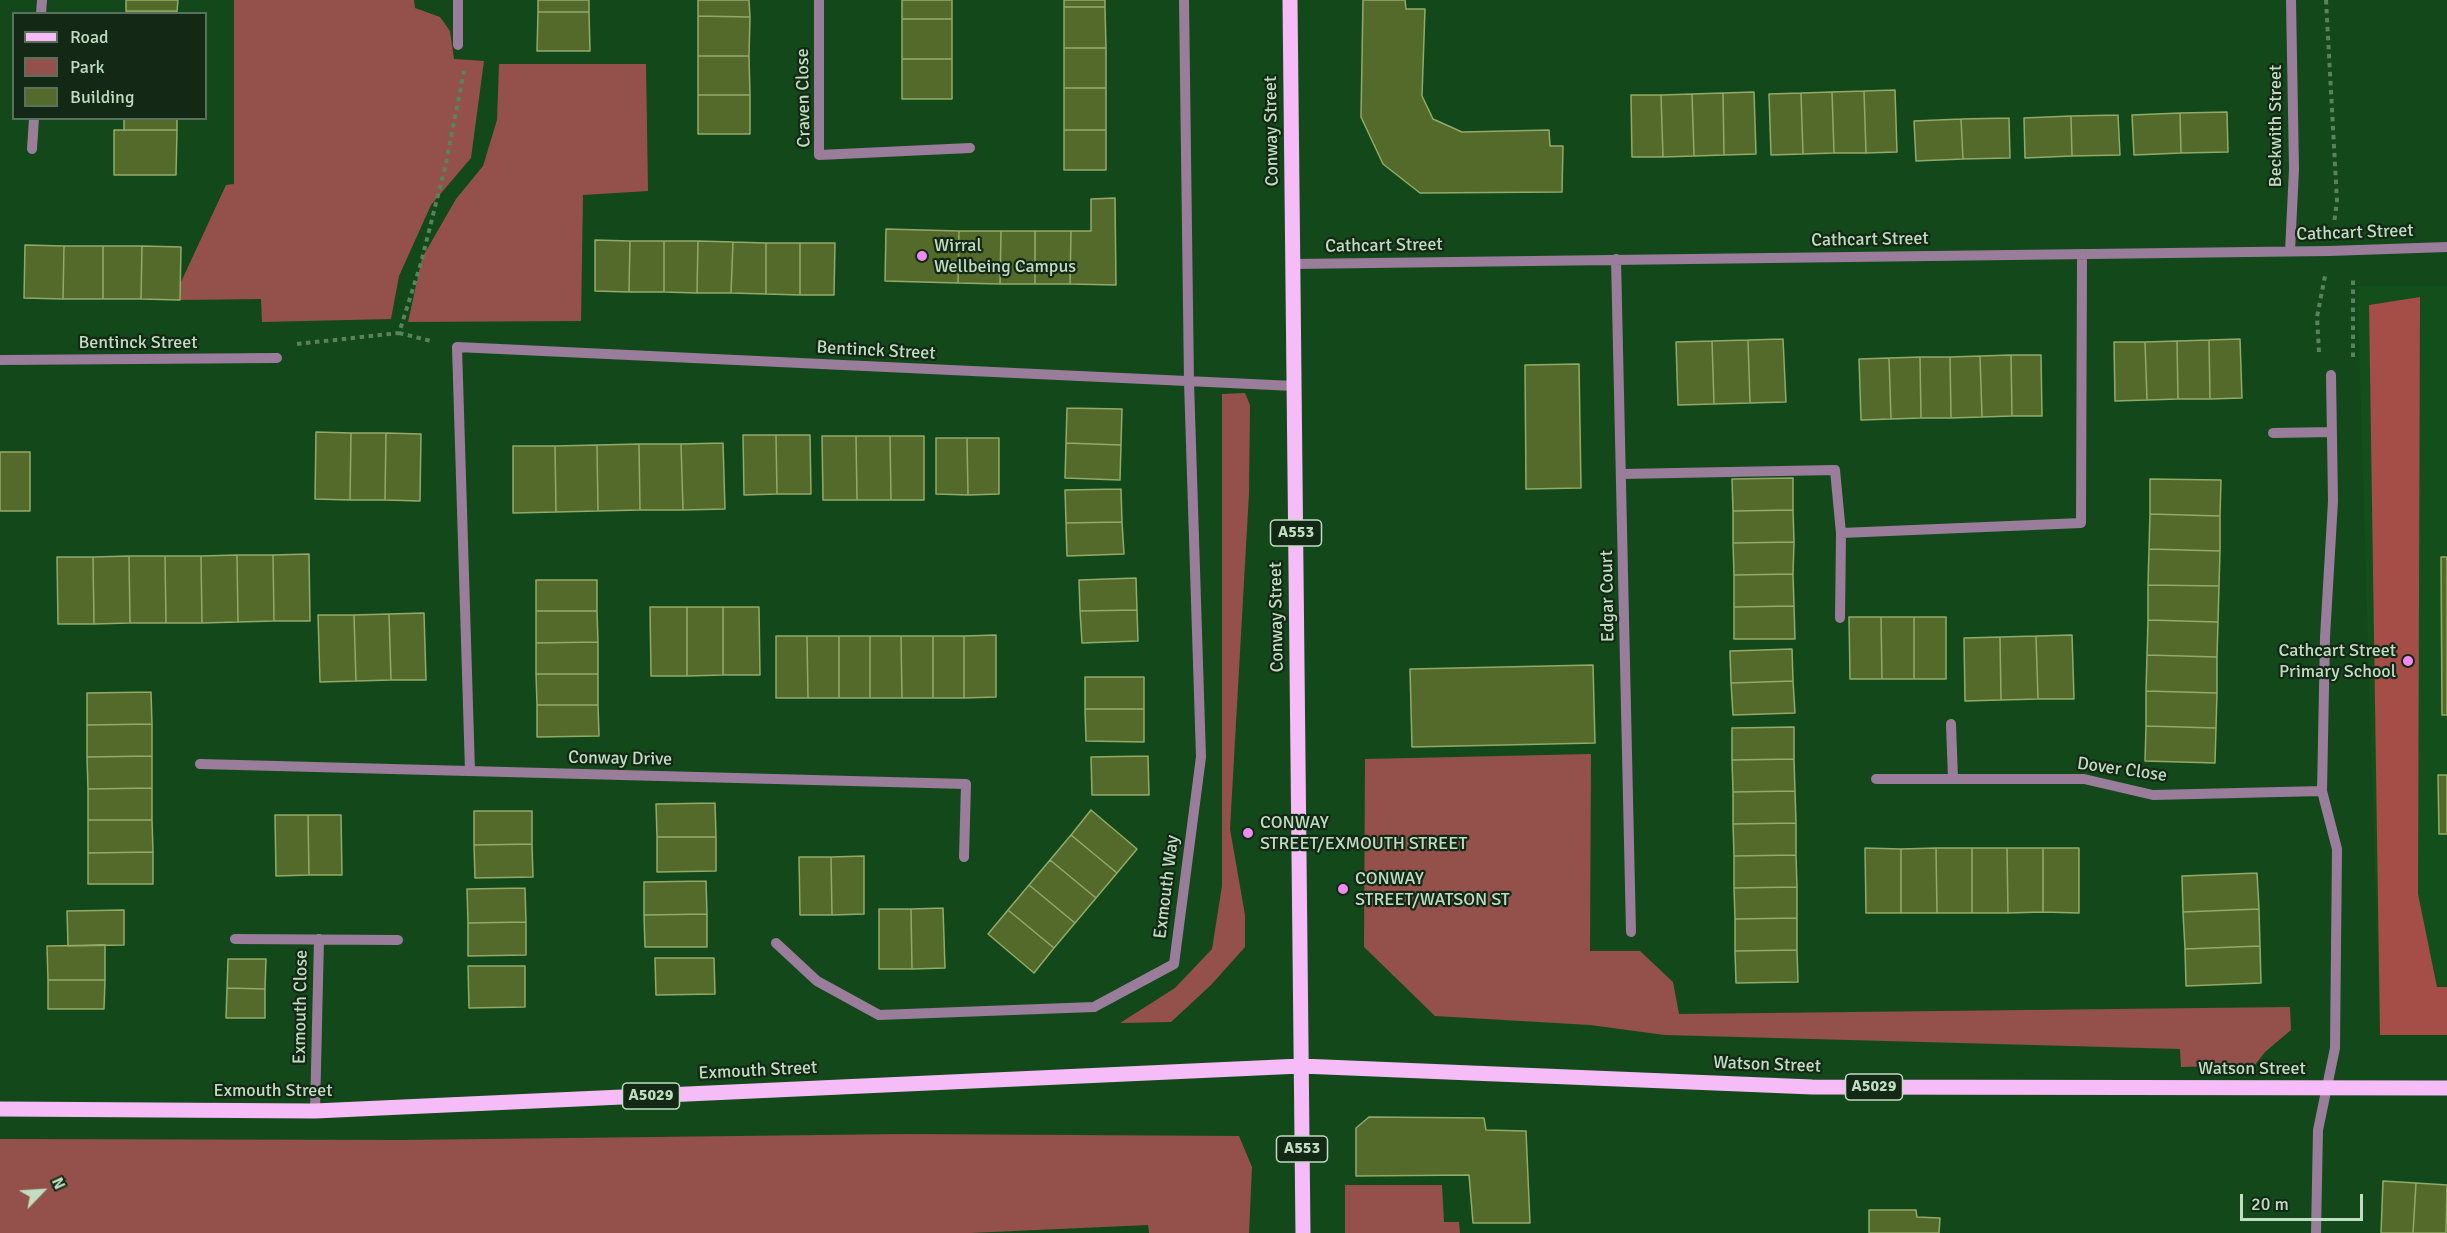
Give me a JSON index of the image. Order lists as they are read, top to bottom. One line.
{"streets":{"main road":["Conway Street","A553","Watson Street","Exmouth Street","A5029"],"street":["Craven Close","Beckwith Street","Cathcart Street","Bentinck Street","Edgar Court","Conway Drive","Dover Close","Exmouth Way","Exmouth Close"]},"crossings":[["Beckwith Street","Cathcart Street"],["Conway Street","Cathcart Street"],["Conway Street","Bentinck Street"],["Conway Street","Watson Street"],["Conway Street","Exmouth Street"],["Cathcart Street","Edgar Court"],["Bentinck Street","Conway Drive"],["Bentinck Street","Exmouth Way"],["Exmouth Close","Exmouth Street"],["Watson Street","Exmouth Street"]],"places":["Wirral Wellbeing Campus","Cathcart Street Primary School","CONWAY STREET/EXMOUTH STREET","CONWAY STREET/WATSON ST"],"legend":["Road","Park","Building"],"scale_bar":"20 m","north":"top right"}
